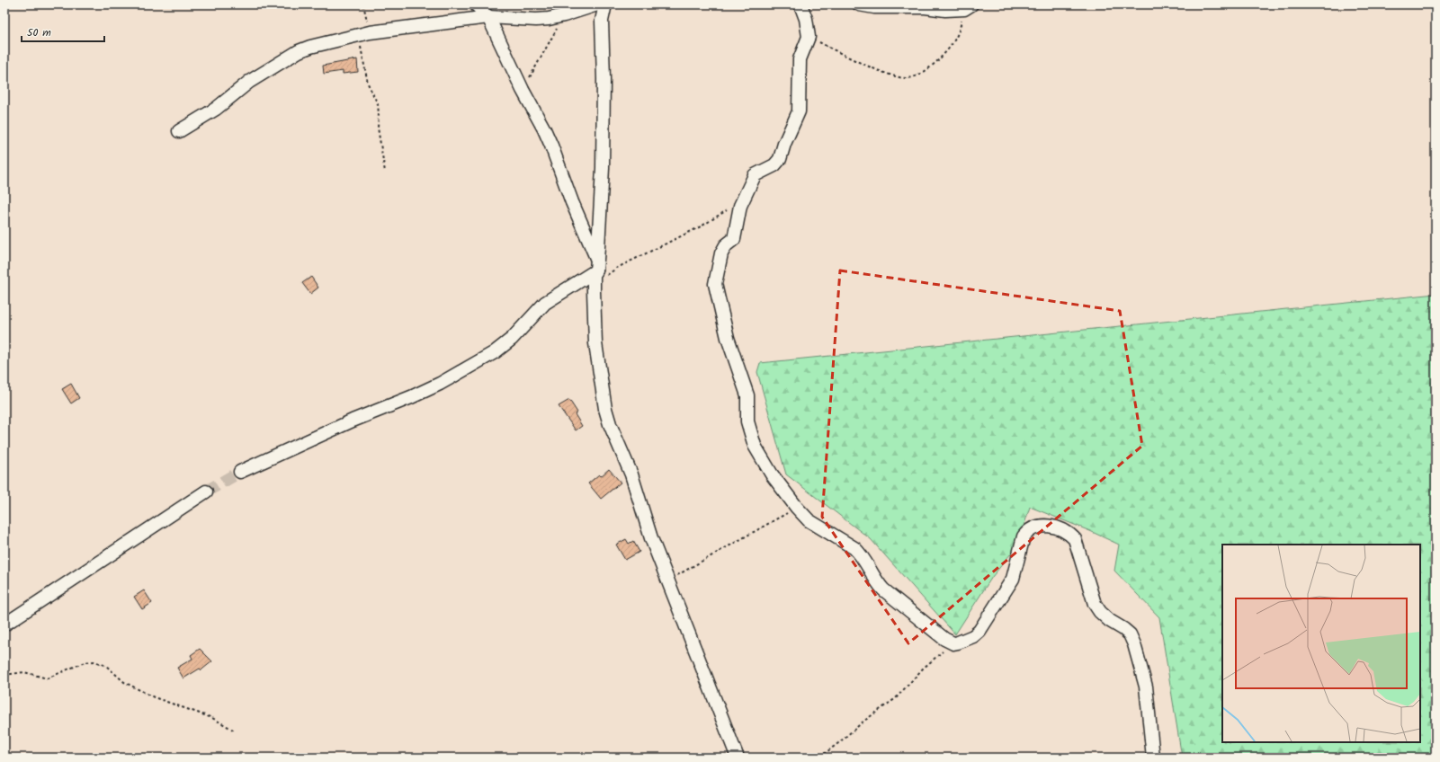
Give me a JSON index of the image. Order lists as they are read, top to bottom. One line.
{"scale_bar":"50 m"}
